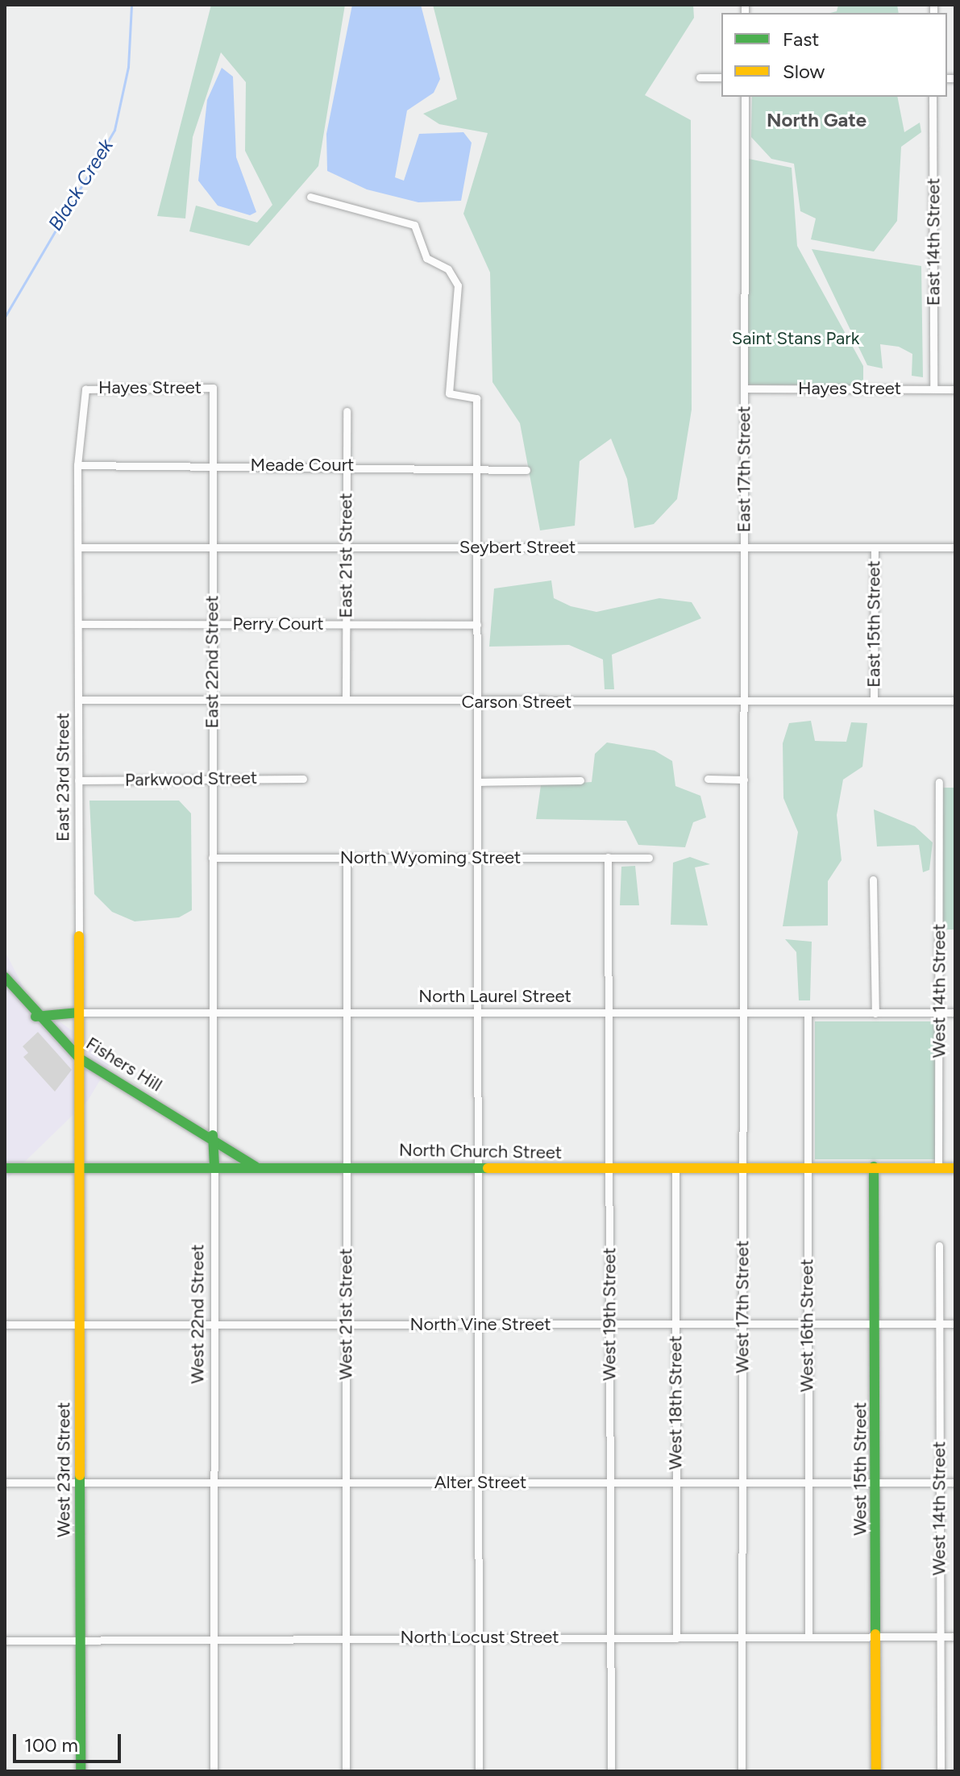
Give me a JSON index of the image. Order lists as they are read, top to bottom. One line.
{"streets":{"main road":["East 23rd Street","North Laurel Street","Fishers Hill","North Church Street","West 22nd Street","West 15th Street","West 23rd Street"],"street":["East 14th Street","Hayes Street","Meade Court","East 17th Street","Seybert Street","East 21st Street","Perry Court","East 15th Street","East 22nd Street","Carson Street","Parkwood Street","North Wyoming Street","West 14th Street","West 17th Street","West 21st Street","West 19th Street","North Vine Street","West 16th Street","West 18th Street","Alter Street","North Locust Street"]},"crossings":[["East 14th Street","Hayes Street"],["Hayes Street","Meade Court"],["Hayes Street","East 17th Street"],["Hayes Street","East 22nd Street"],["Hayes Street","East 23rd Street"],["Meade Court","East 21st Street"],["Meade Court","East 22nd Street"],["Meade Court","East 23rd Street"],["East 17th Street","Seybert Street"],["East 17th Street","Carson Street"],["East 17th Street","West 17th Street"],["Seybert Street","East 21st Street"],["Seybert Street","East 15th Street"],["Seybert Street","East 22nd Street"],["Seybert Street","East 23rd Street"],["East 21st Street","Perry Court"],["East 21st Street","Carson Street"],["Perry Court","East 22nd Street"],["Perry Court","East 23rd Street"],["East 15th Street","Carson Street"],["East 22nd Street","Carson Street"],["East 22nd Street","Parkwood Street"],["East 22nd Street","North Wyoming Street"],["East 22nd Street","West 22nd Street"],["Carson Street","East 23rd Street"],["East 23rd Street","Parkwood Street"],["East 23rd Street","North Laurel Street"],["East 23rd Street","Fishers Hill"],["East 23rd Street","North Church Street"],["East 23rd Street","West 23rd Street"],["North Wyoming Street","West 22nd Street"],["North Wyoming Street","West 21st Street"],["North Wyoming Street","West 19th Street"],["West 14th Street","North Laurel Street"],["West 14th Street","North Church Street"],["West 14th Street","North Vine Street"],["West 14th Street","Alter Street"],["West 14th Street","North Locust Street"],["North Laurel Street","Fishers Hill"],["North Laurel Street","West 17th Street"],["North Laurel Street","West 22nd Street"],["North Laurel Street","West 21st Street"],["North Laurel Street","West 19th Street"],["North Laurel Street","West 16th Street"],["Fishers Hill","North Church Street"],["Fishers Hill","West 22nd Street"],["North Church Street","West 17th Street"],["North Church Street","West 22nd Street"],["North Church Street","West 21st Street"],["North Church Street","West 19th Street"],["North Church Street","West 16th Street"],["North Church Street","West 18th Street"],["North Church Street","West 15th Street"],["North Church Street","West 23rd Street"],["West 17th Street","North Vine Street"],["West 17th Street","Alter Street"],["West 17th Street","North Locust Street"],["West 22nd Street","North Vine Street"],["West 22nd Street","Alter Street"],["West 22nd Street","North Locust Street"],["West 21st Street","North Vine Street"],["West 21st Street","Alter Street"],["West 21st Street","North Locust Street"],["West 19th Street","North Vine Street"],["West 19th Street","Alter Street"],["West 19th Street","North Locust Street"],["North Vine Street","West 16th Street"],["North Vine Street","West 18th Street"],["North Vine Street","West 15th Street"],["North Vine Street","West 23rd Street"],["West 16th Street","Alter Street"],["West 16th Street","North Locust Street"],["West 18th Street","Alter Street"],["West 18th Street","North Locust Street"],["West 15th Street","Alter Street"],["West 15th Street","North Locust Street"],["West 23rd Street","Alter Street"],["West 23rd Street","North Locust Street"]],"districts":["North Gate"],"water":["Black Creek"],"parks":["Saint Stans Park"],"legend":["Fast","Slow"],"scale_bar":"100 m"}
